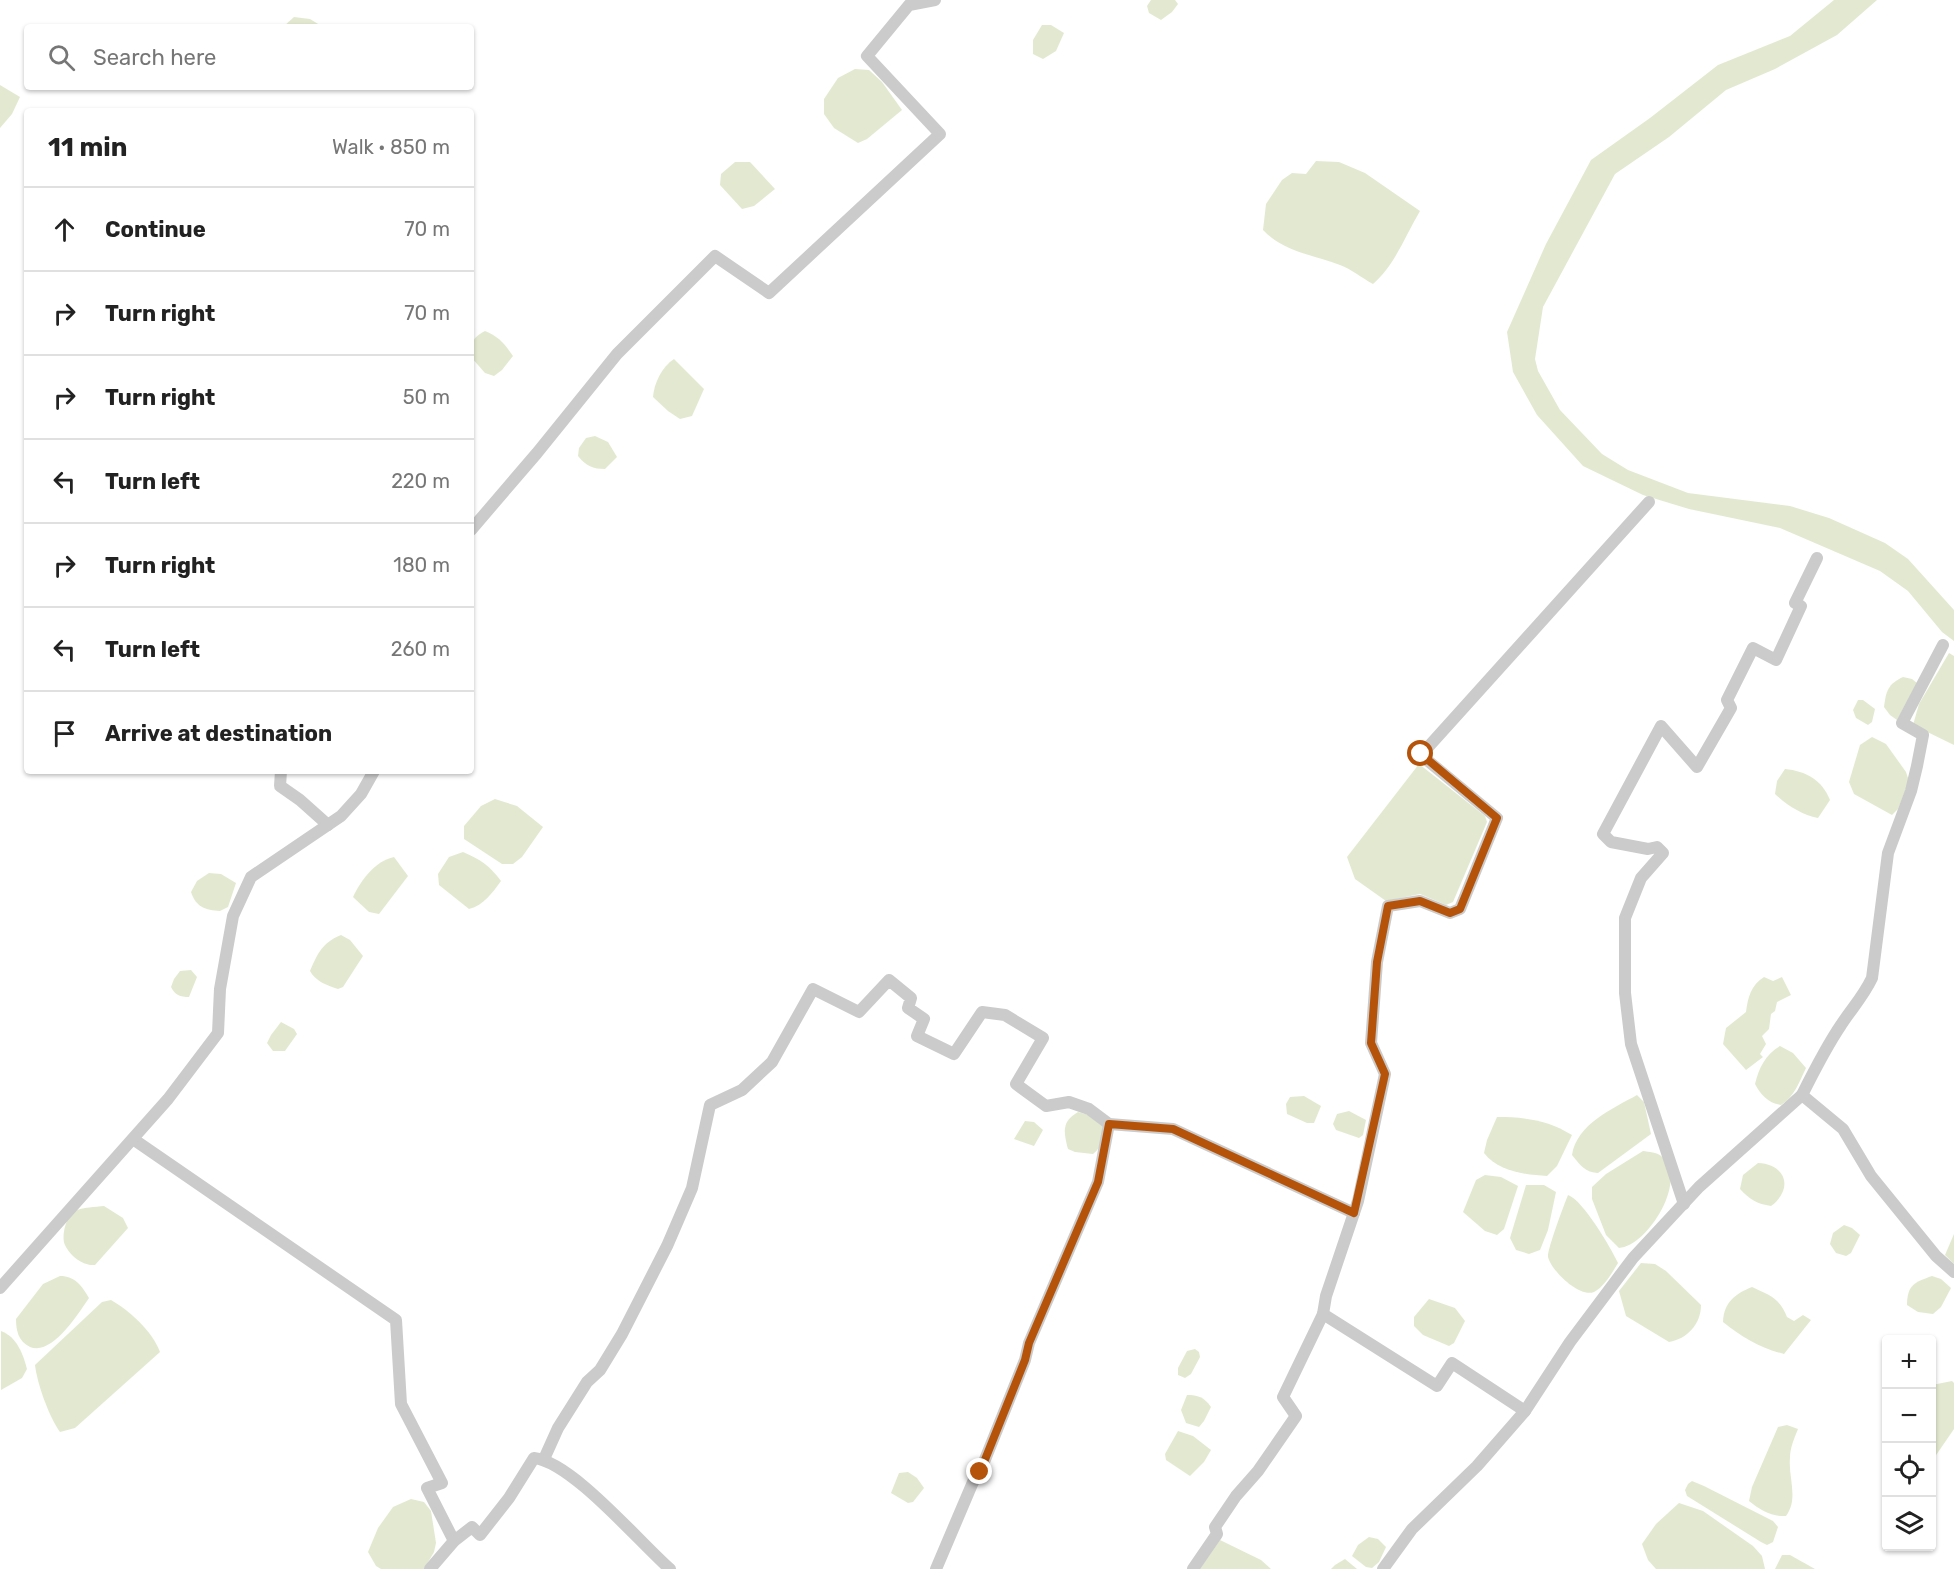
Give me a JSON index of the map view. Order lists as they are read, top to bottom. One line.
{"page":{"search":"Search here","heading":["11 min","Walk · 850 m"],"list":[["Continue","70 m"],["Turn right","70 m"],["Turn right","50 m"],["Turn left","220 m"],["Turn right","180 m"],["Turn left","260 m"],"Arrive at destination"],"map_buttons":["+","−"]}}
